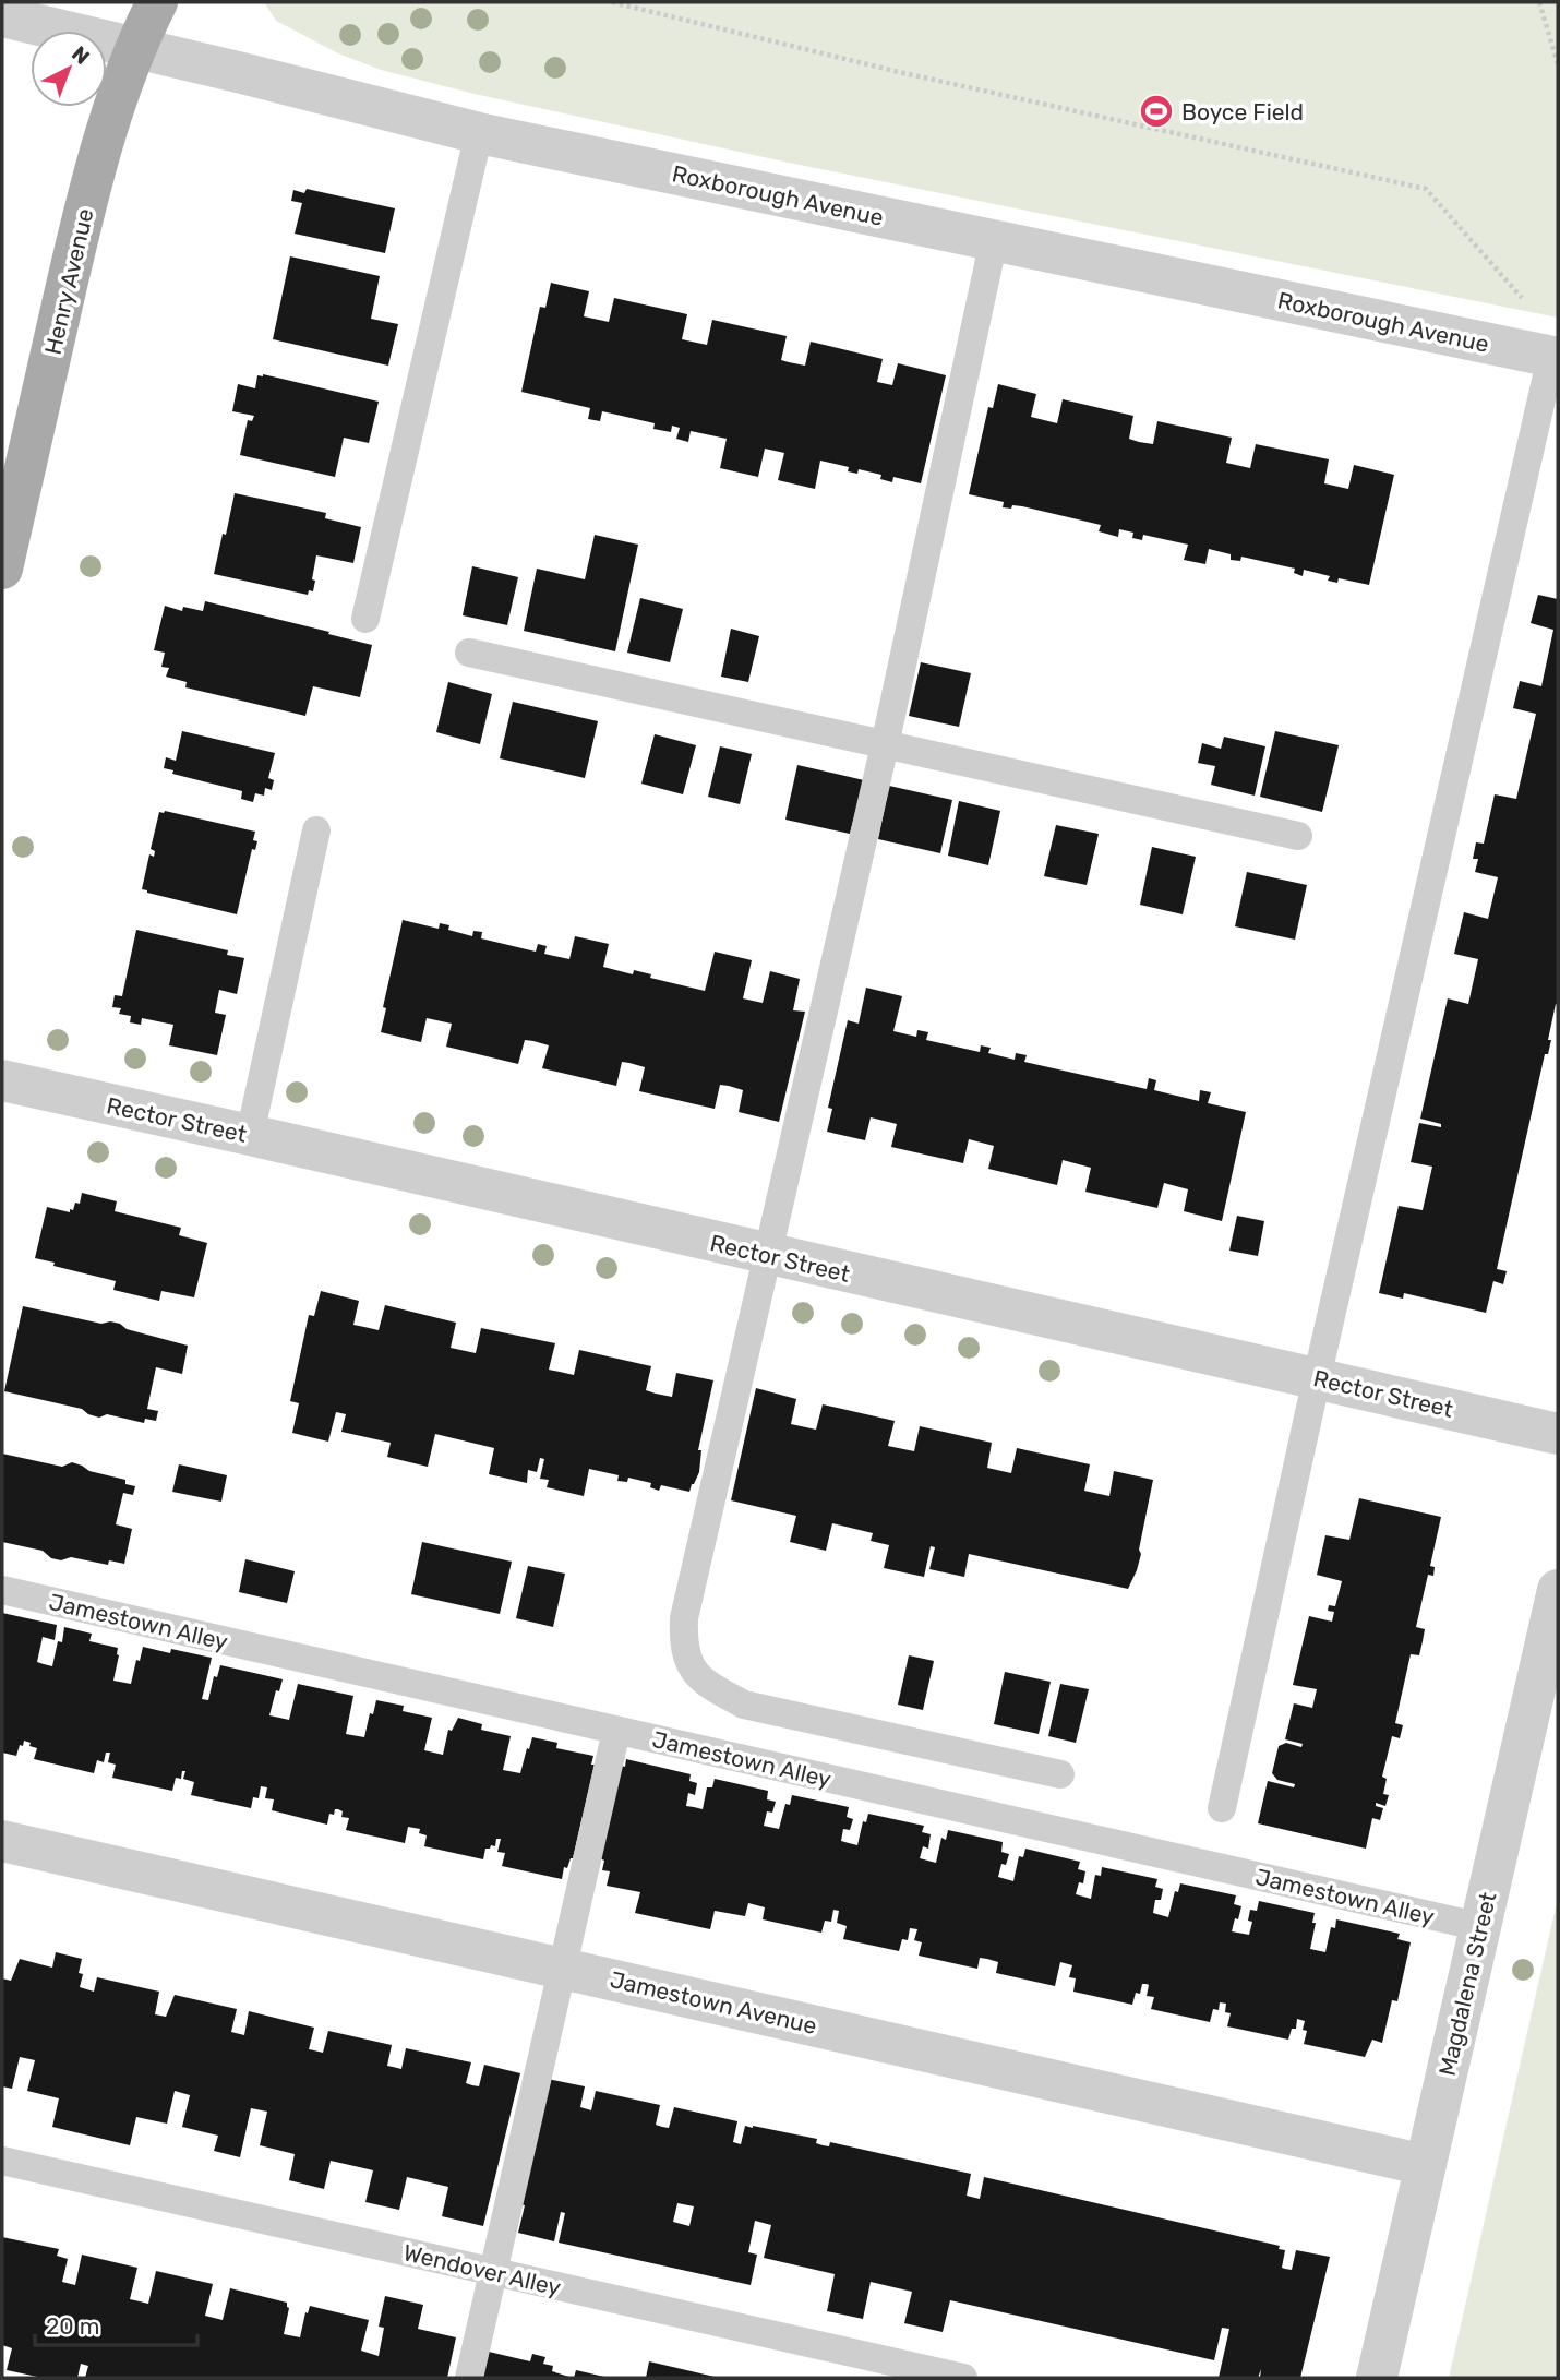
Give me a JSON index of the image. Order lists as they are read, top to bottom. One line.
{"streets":{"main road":["Henry Avenue"],"street":["Roxborough Avenue","Rector Street","Magdalena Street","Jamestown Avenue"],"lane":["Jamestown Alley","Wendover Alley"]},"crossings":[["Roxborough Avenue","Henry Avenue"],["Jamestown Alley","Magdalena Street"],["Magdalena Street","Jamestown Avenue"]],"places":{"sports":["Boyce Field"]},"scale_bar":"20 m","north":"top right"}
